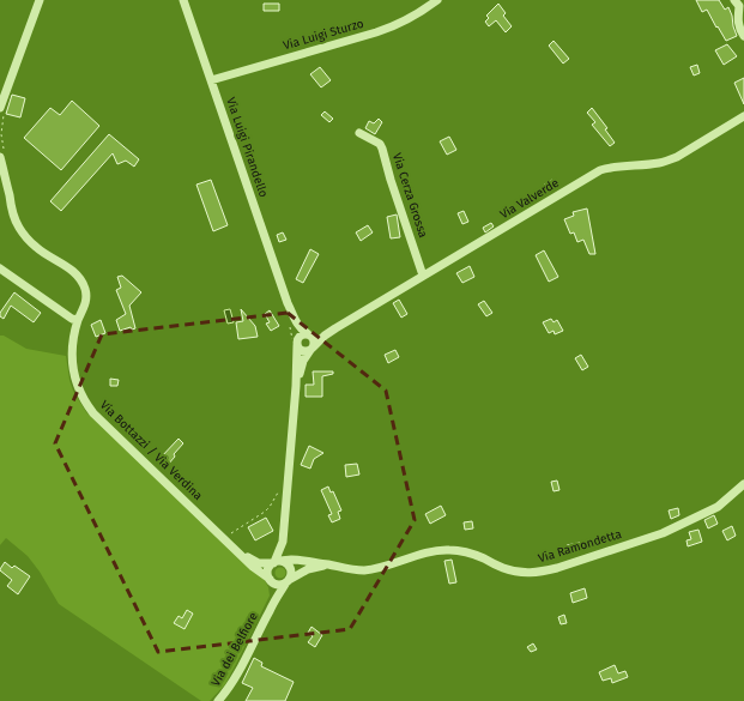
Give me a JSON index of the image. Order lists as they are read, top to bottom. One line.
{"streets":{"street":["Via Luigi Sturzo","Via Luigi Pirandello","Via Cerza Grossa","Via Valverde","Via Bottazzi / Via Verdina","Via Ramondetta","Via dei Belfiore"]},"crossings":[["Via Luigi Sturzo","Via Luigi Pirandello"],["Via Cerza Grossa","Via Valverde"],["Via Bottazzi / Via Verdina","Via Ramondetta"],["Via Ramondetta","Via dei Belfiore"]]}
